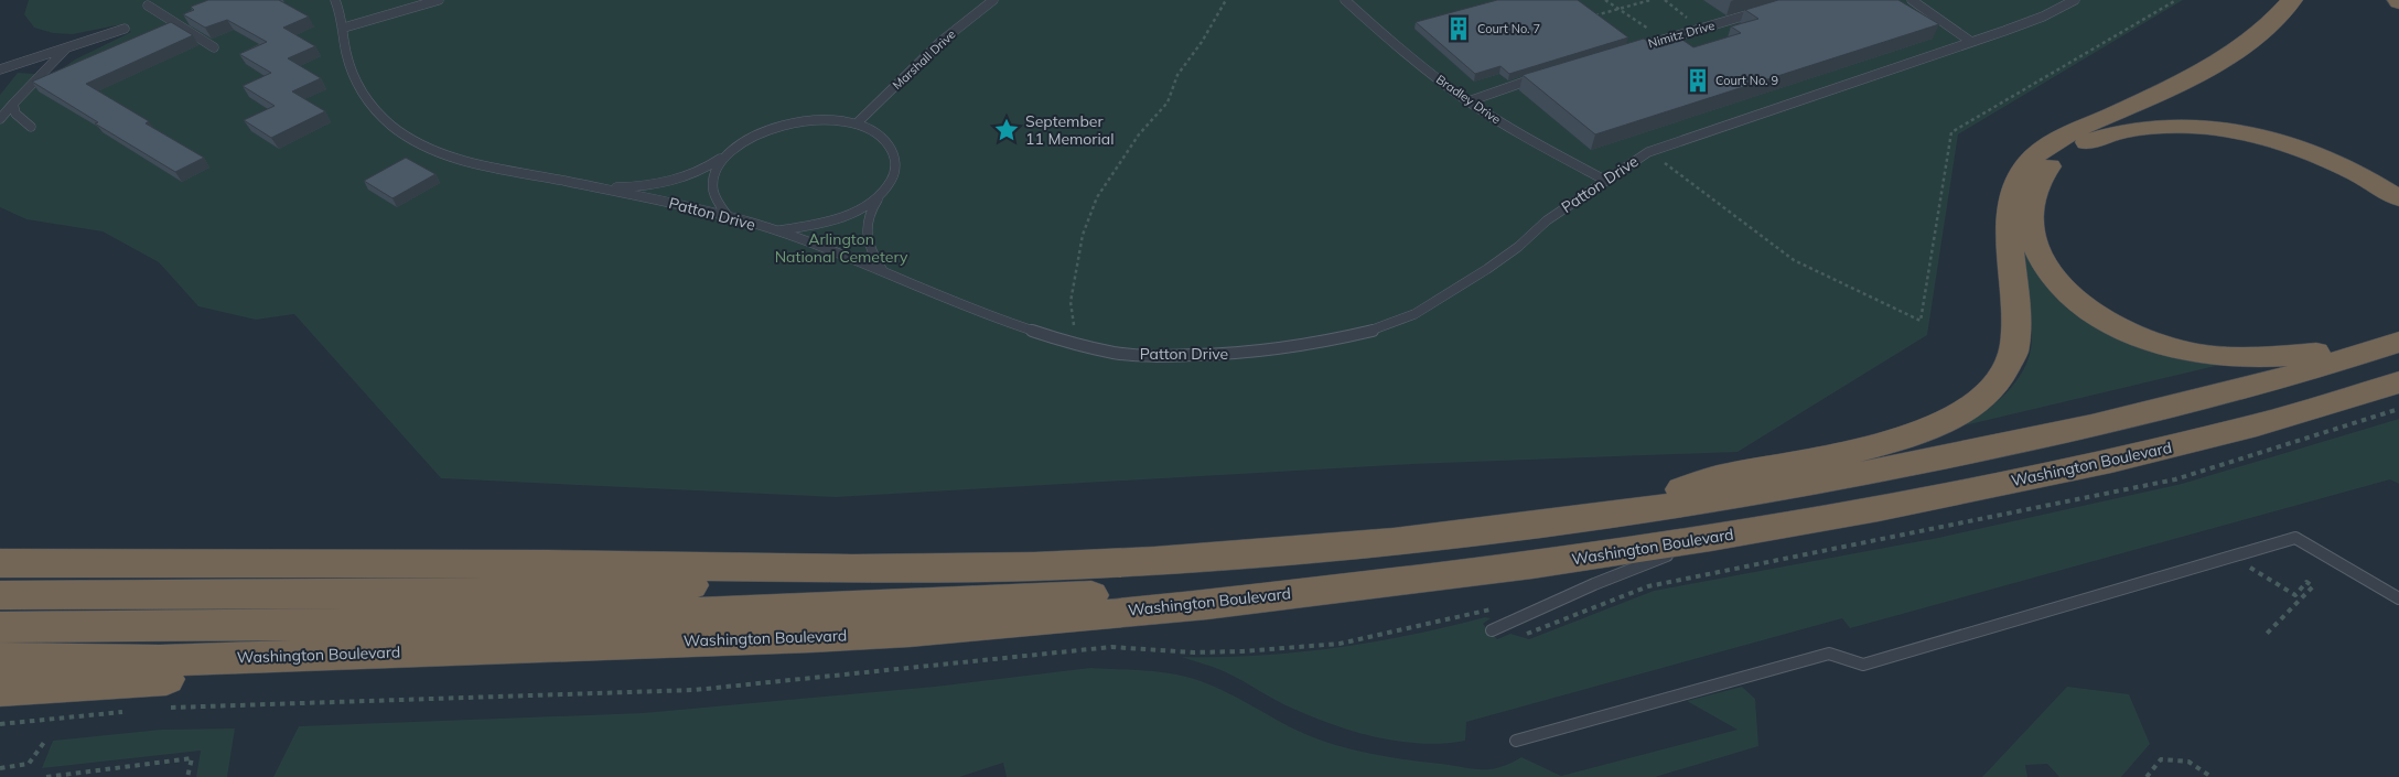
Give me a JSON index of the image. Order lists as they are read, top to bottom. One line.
{"streets":{"highway":["Washington Boulevard"],"lane":["Nimitz Drive","Marshall Drive","Bradley Drive","Patton Drive"]},"crossings":[["Marshall Drive","Patton Drive"],["Bradley Drive","Patton Drive"]],"parks":["Arlington National Cemetery"],"places":{"building":["Court No. 7","Court No. 9"],"place":["September 11 Memorial"]}}
